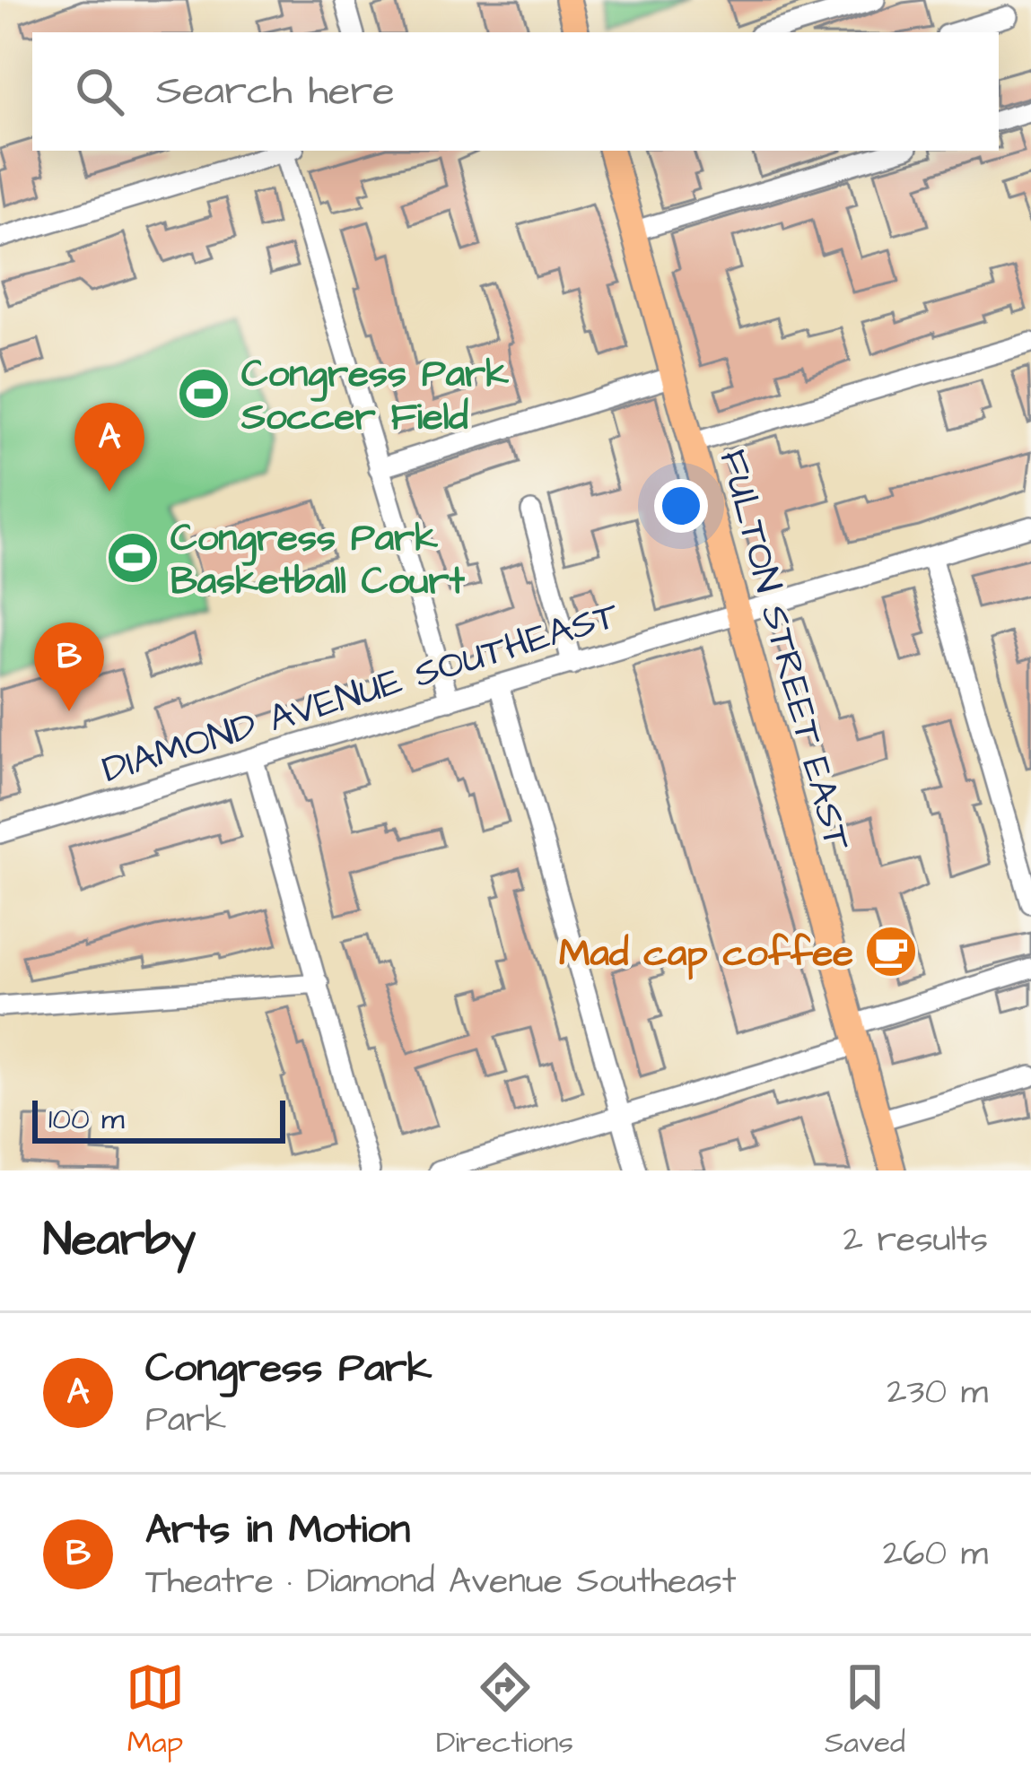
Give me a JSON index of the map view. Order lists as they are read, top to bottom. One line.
{"streets":{"main road":["FULTON STREET EAST"],"street":["DIAMOND AVENUE SOUTHEAST"]},"crossings":[["FULTON STREET EAST","DIAMOND AVENUE SOUTHEAST"]],"places":{"sports":["Congress Park Soccer Field","Congress Park Basketball Court"],"cafe":["Mad cap coffee"]},"scale_bar":"100 m","page":{"search":"Search here","pins":["A","B"],"scale":"100 m","heading":["Nearby","2 results"],"list":[{"mark":"A","name":"Congress Park","note":"Park","value":"230 m"},{"mark":"B","name":"Arts in Motion","note":"Theatre · Diamond Avenue Southeast","value":"260 m"}],"nav":["Map","Directions","Saved"]}}
